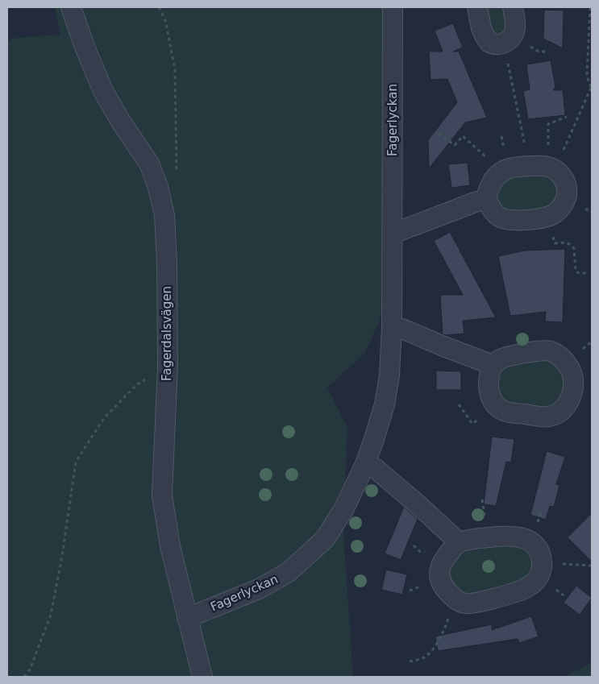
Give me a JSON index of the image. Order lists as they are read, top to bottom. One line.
{"streets":{"street":["Fagerlyckan","Fagerdalsvägen"]},"crossings":[["Fagerlyckan","Fagerdalsvägen"]]}
